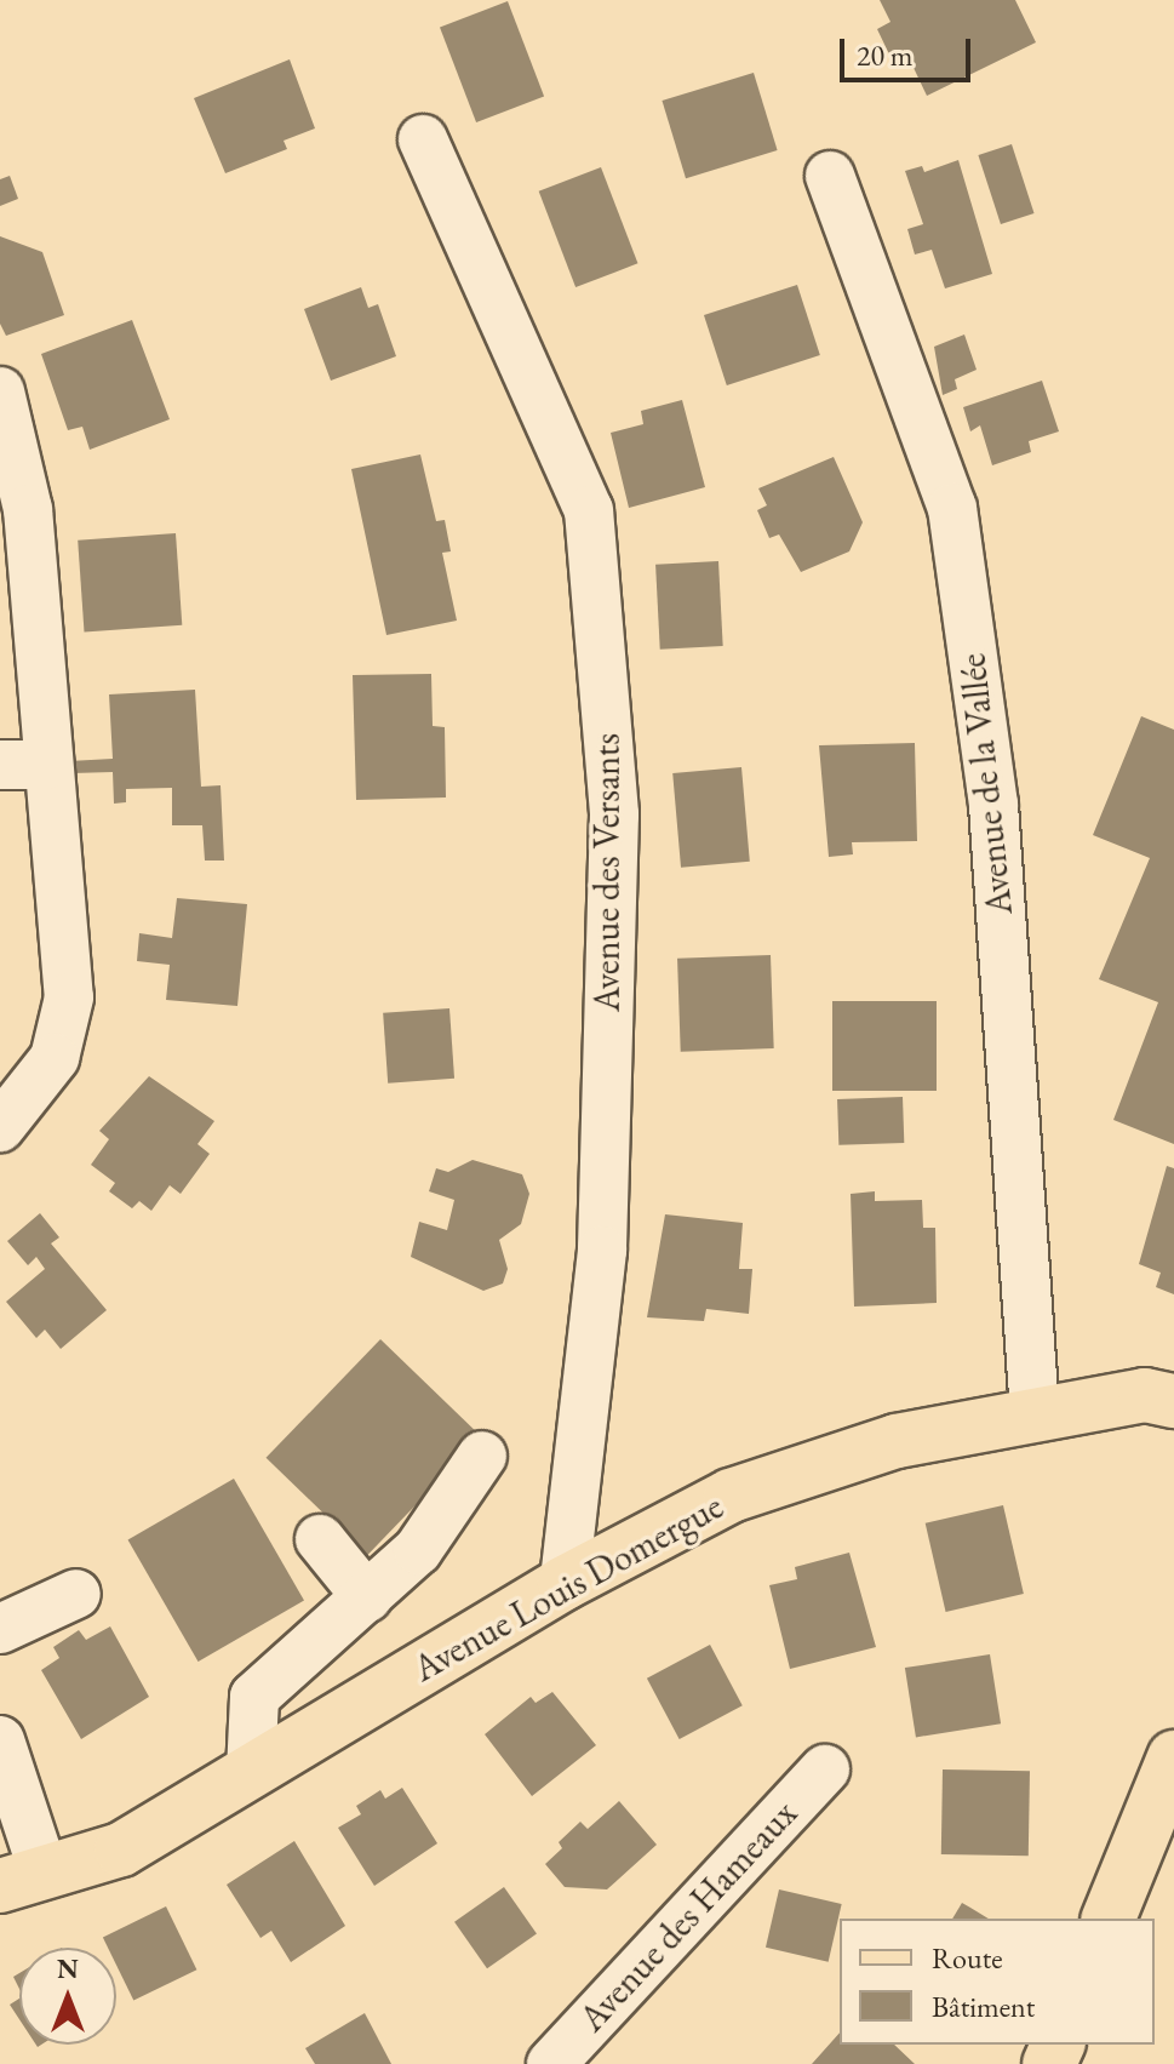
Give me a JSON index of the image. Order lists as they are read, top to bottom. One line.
{"streets":{"main road":["Avenue Louis Domergue"],"street":["Avenue de la Vallée","Avenue des Versants","Avenue des Hameaux"]},"crossings":[["Avenue de la Vallée","Avenue Louis Domergue"],["Avenue des Versants","Avenue Louis Domergue"]],"legend":["Route","Bâtiment"],"scale_bar":"20 m","north":"top"}
